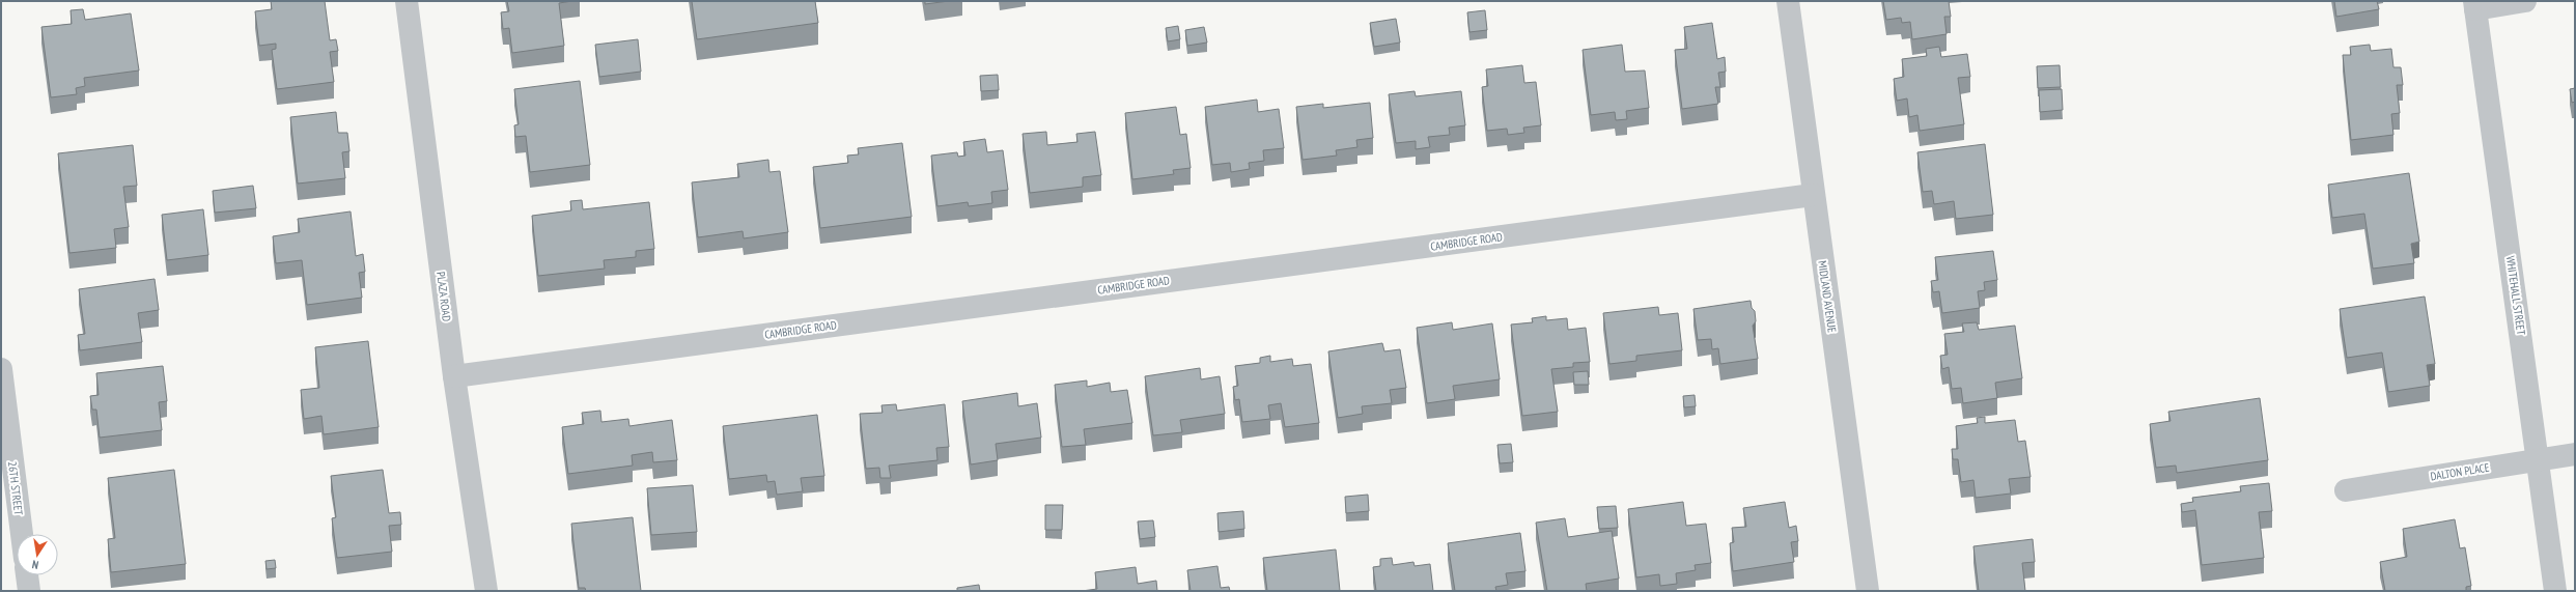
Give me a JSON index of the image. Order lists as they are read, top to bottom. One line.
{"streets":{"street":["CAMBRIDGE ROAD","WHITEHALL STREET","PLAZA ROAD","MIDLAND AVENUE","DALTON PLACE","26TH STREET"]},"crossings":[["CAMBRIDGE ROAD","PLAZA ROAD"],["CAMBRIDGE ROAD","MIDLAND AVENUE"],["WHITEHALL STREET","DALTON PLACE"]],"north":"bottom"}
